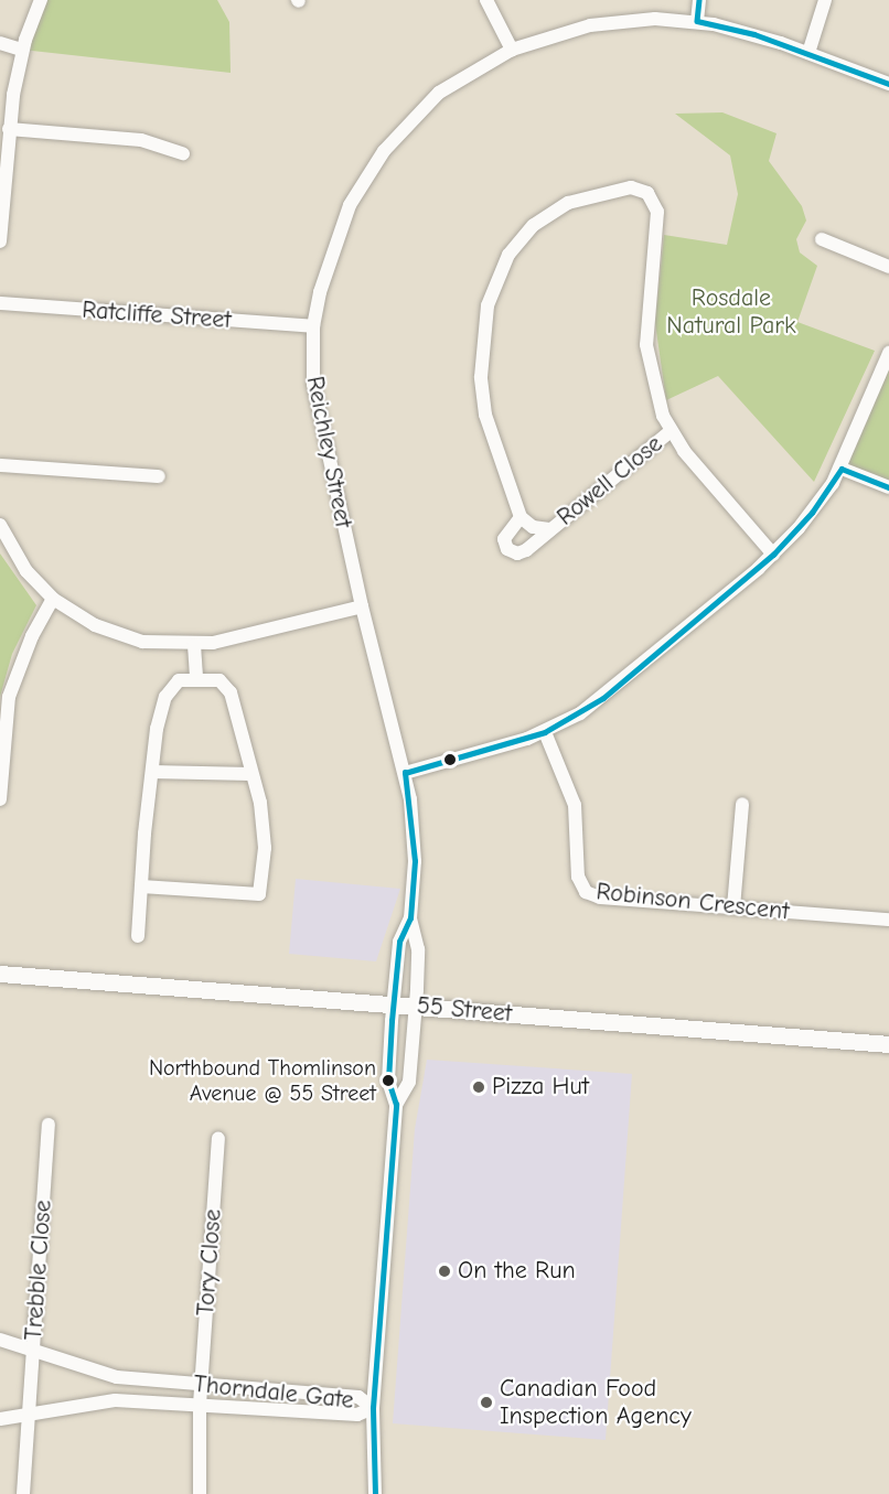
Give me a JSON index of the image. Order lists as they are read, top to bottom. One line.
{"streets":{"main road":["55 Street"],"street":["Ratcliffe Street","Reichley Street","Rowell Close","Robinson Crescent","Tory Close","Trebble Close","Thorndale Gate"]},"crossings":[["Ratcliffe Street","Reichley Street"],["Reichley Street","55 Street"],["Tory Close","Thorndale Gate"],["Trebble Close","Thorndale Gate"]],"parks":["Rosdale Natural Park"],"places":["Northbound Thomlinson Avenue @ 55 Street","Pizza Hut","On the Run","Canadian Food Inspection Agency"]}
